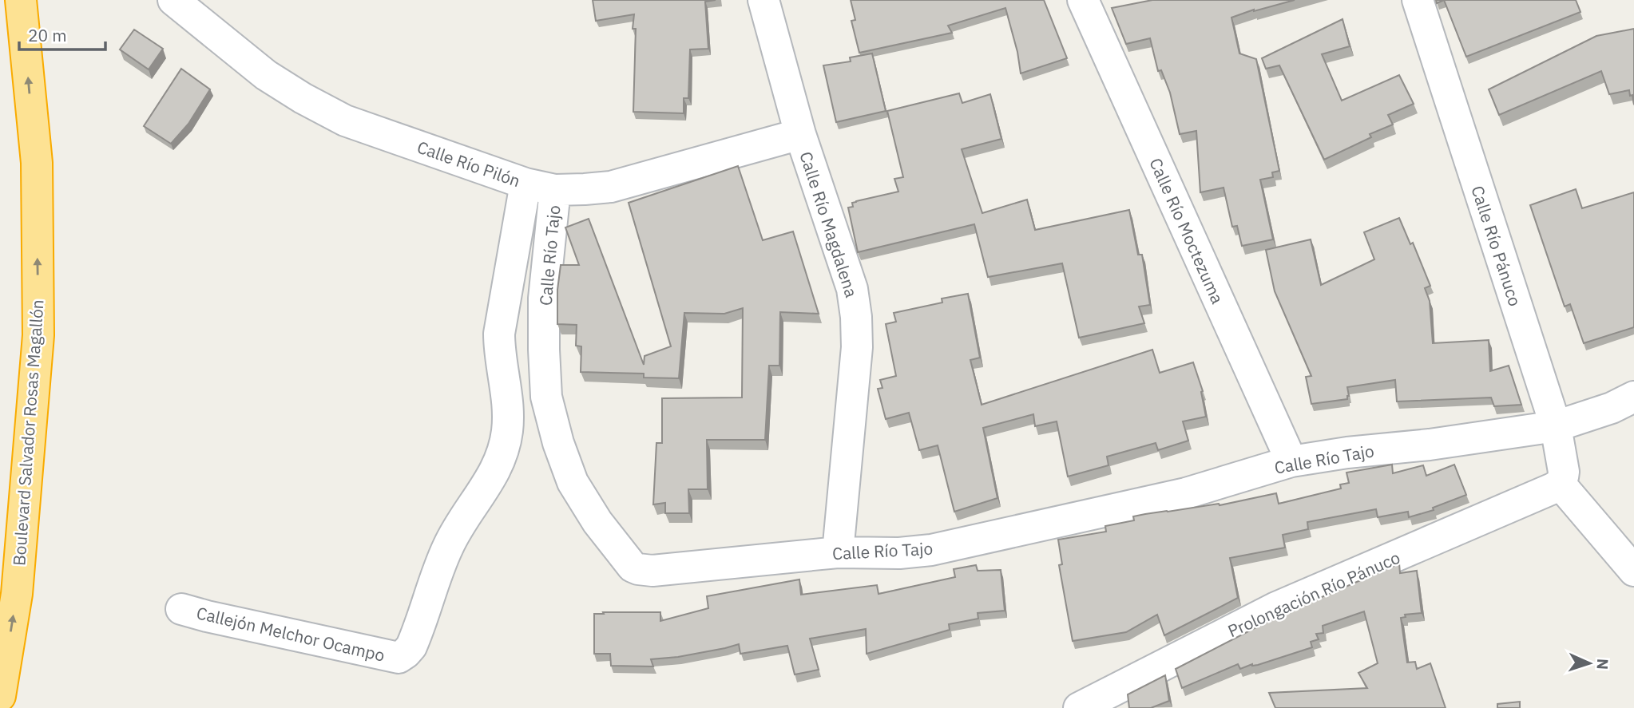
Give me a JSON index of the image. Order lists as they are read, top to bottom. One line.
{"streets":{"highway":["Boulevard Salvador Rosas Magallón"],"street":["Calle Río Pilón","Calle Río Magdalena","Calle Río Moctezuma","Calle Río Pánuco","Calle Río Tajo","Prolongación Río Pánuco","Callejón Melchor Ocampo"]},"crossings":[["Calle Río Pilón","Calle Río Magdalena"],["Calle Río Pilón","Calle Río Tajo"],["Calle Río Pilón","Callejón Melchor Ocampo"],["Calle Río Magdalena","Calle Río Tajo"],["Calle Río Moctezuma","Calle Río Tajo"],["Calle Río Pánuco","Calle Río Tajo"],["Calle Río Pánuco","Prolongación Río Pánuco"]],"one_way":["Boulevard Salvador Rosas Magallón"],"scale_bar":"20 m","north":"right"}
